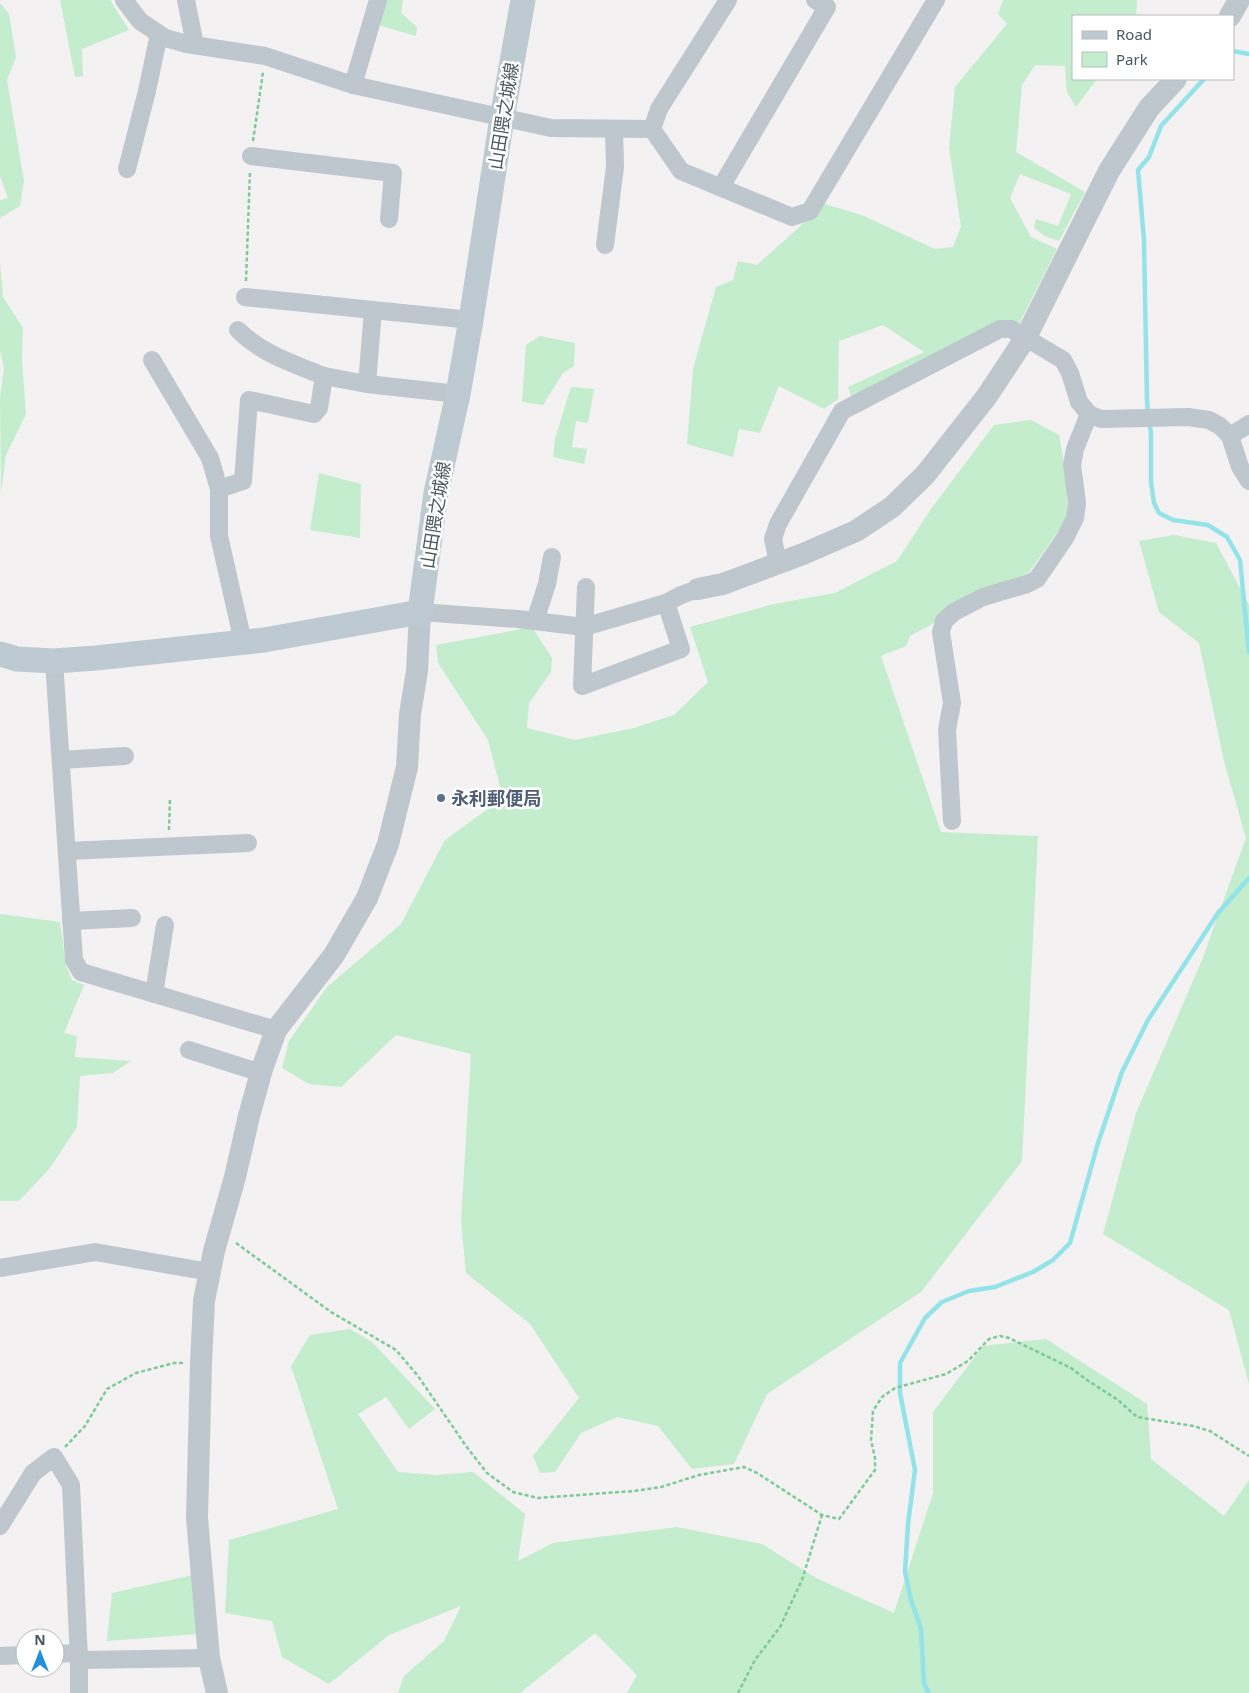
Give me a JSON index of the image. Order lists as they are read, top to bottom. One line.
{"streets":{"main road":["山田隈之城線"]},"places":["永利郵便局"],"legend":["Road","Park"],"north":"top"}
